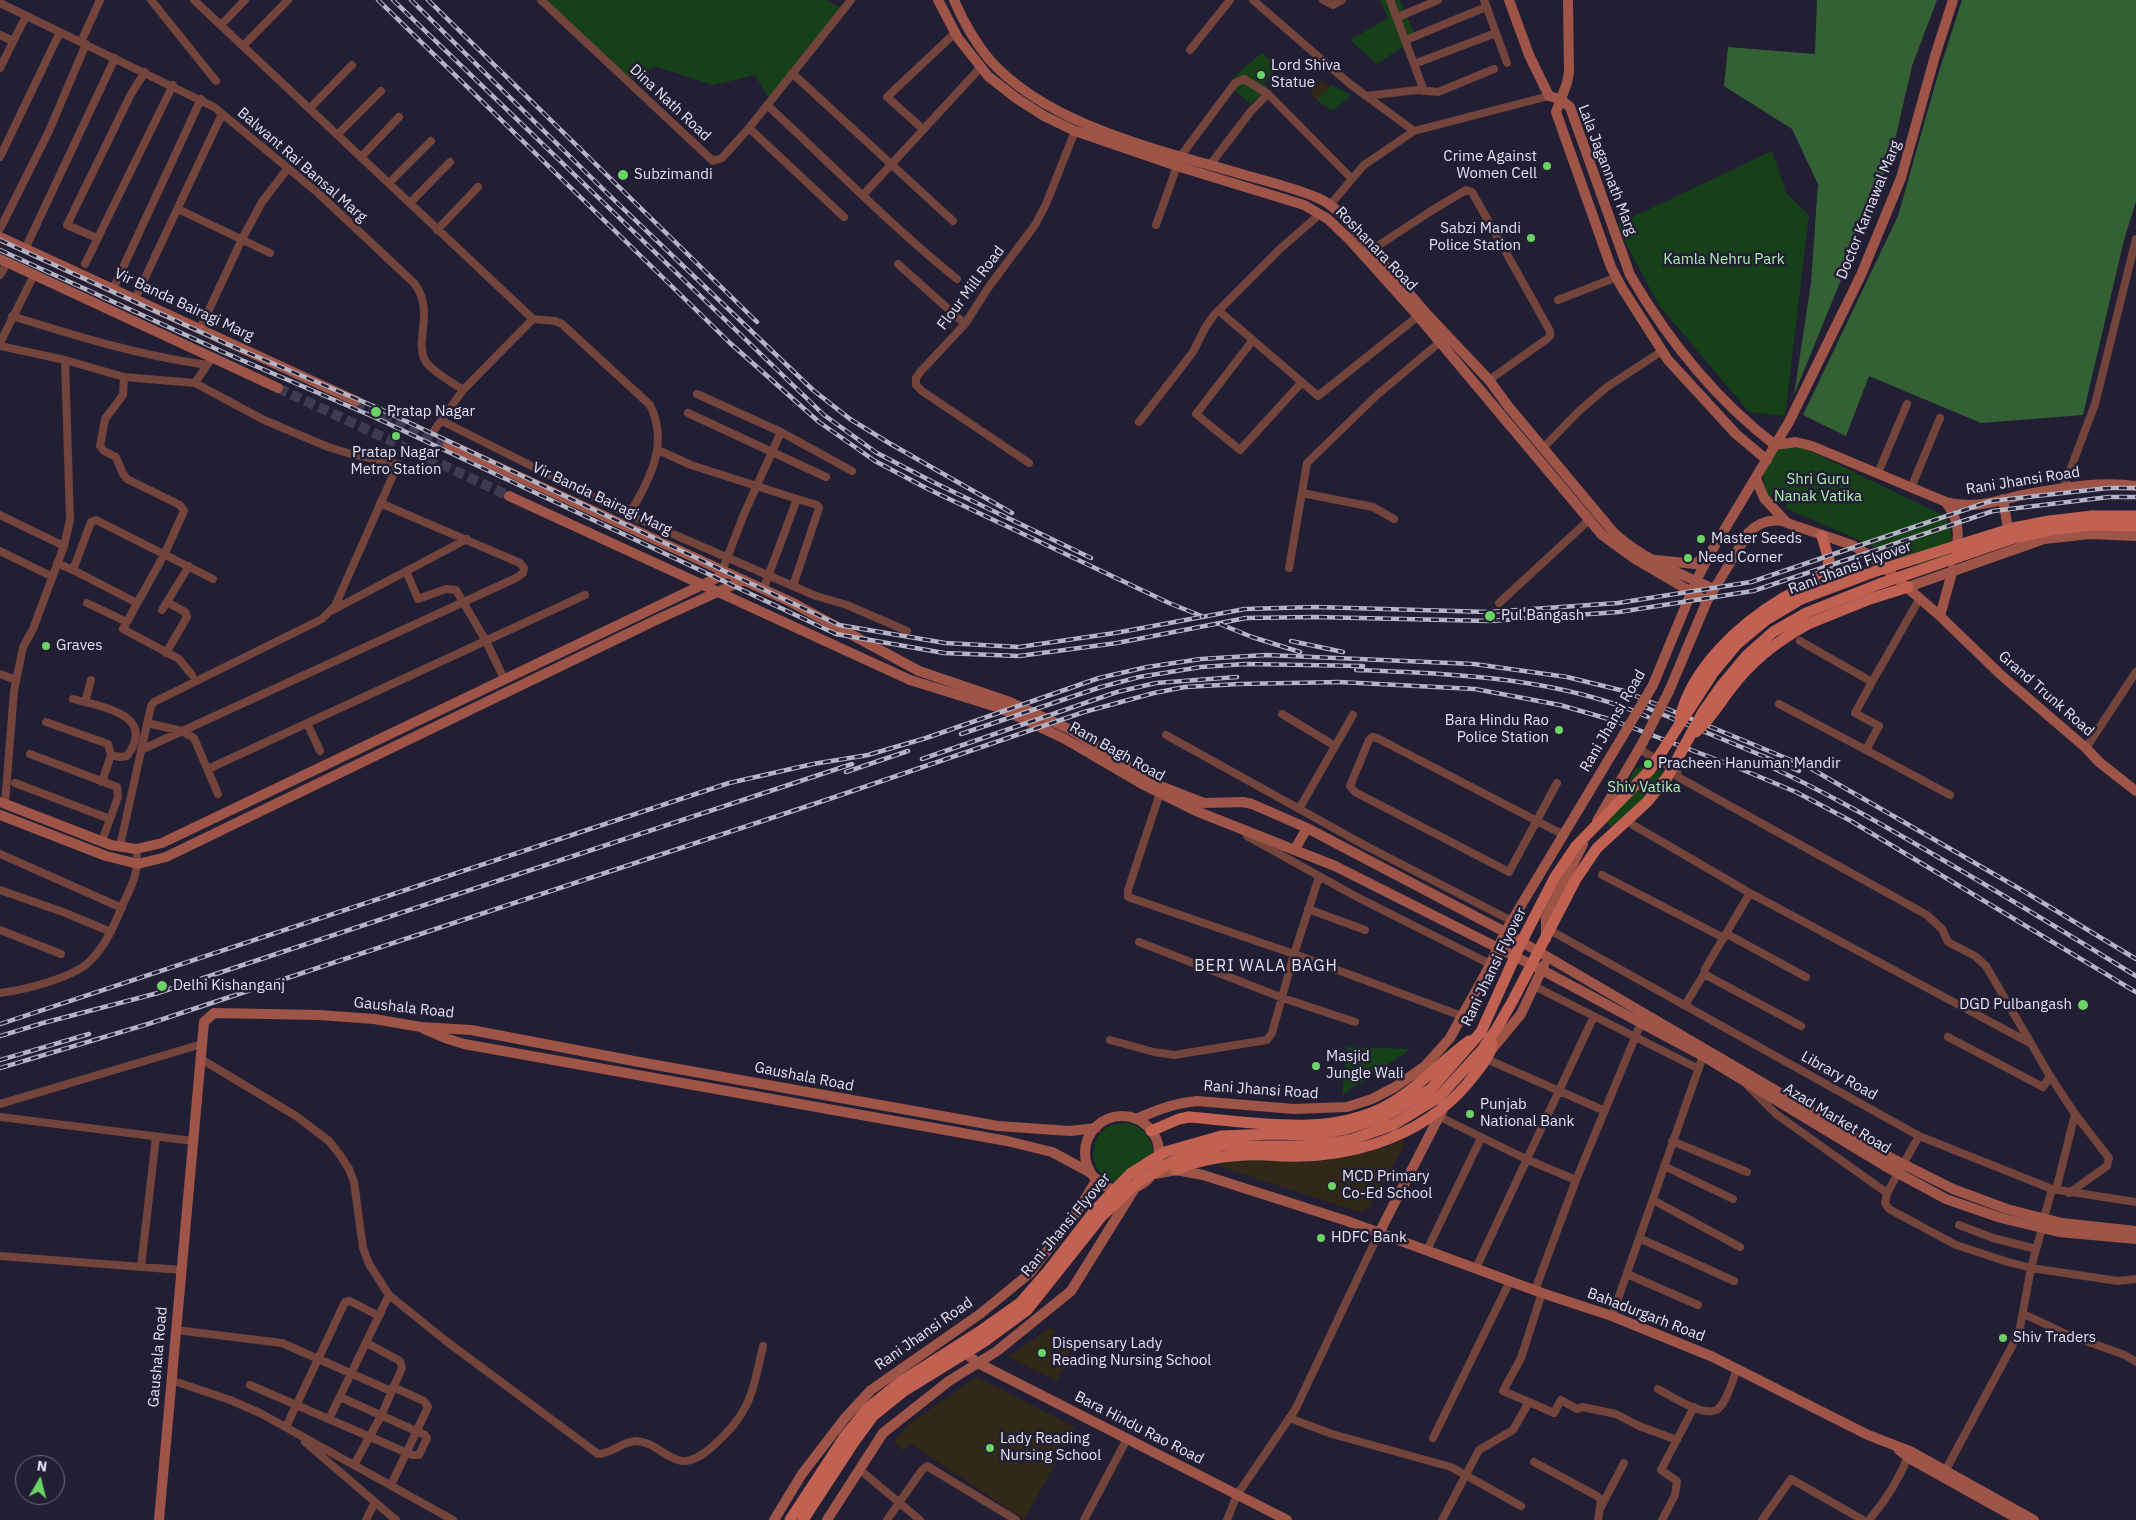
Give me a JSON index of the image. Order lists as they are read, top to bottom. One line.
{"streets":{"main road":["Lala Jagannath Marg","Doctor Karnawal Marg","Roshanara Road","Vir Banda Bairagi Marg","Rani Jhansi Road","Rani Jhansi Flyover","Grand Trunk Road","Ram Bagh Road","Gaushala Road","Azad Market Road","Bahadurgarh Road","Bara Hindu Rao Road"],"street":["Dina Nath Road","Balwant Rai Bansal Marg","Flour Mill Road","Library Road"]},"crossings":[["Lala Jagannath Marg","Doctor Karnawal Marg"],["Lala Jagannath Marg","Rani Jhansi Road"],["Doctor Karnawal Marg","Rani Jhansi Road"],["Roshanara Road","Flour Mill Road"],["Roshanara Road","Rani Jhansi Road"],["Vir Banda Bairagi Marg","Ram Bagh Road"],["Rani Jhansi Road","Grand Trunk Road"],["Rani Jhansi Road","Ram Bagh Road"],["Rani Jhansi Road","Gaushala Road"],["Rani Jhansi Road","Azad Market Road"],["Rani Jhansi Road","Bara Hindu Rao Road"],["Ram Bagh Road","Azad Market Road"]],"districts":["BERI WALA BAGH"],"parks":["Kamla Nehru Park","Shri Guru Nanak Vatika","Shiv Vatika"],"places":["Lord Shiva Statue","Crime Against Women Cell","Subzimandi","Sabzi Mandi Police Station","Pratap Nagar","Pratap Nagar Metro Station","Master Seeds","Need Corner","Pul Bangash","Graves","Bara Hindu Rao Police Station","Pracheen Hanuman Mandir","Delhi Kishanganj","DGD Pulbangash","Masjid Jungle Wali","Punjab National Bank","MCD Primary Co-Ed School","HDFC Bank","Shiv Traders","Dispensary Lady Reading Nursing School","Lady Reading Nursing School"],"north":"top"}
